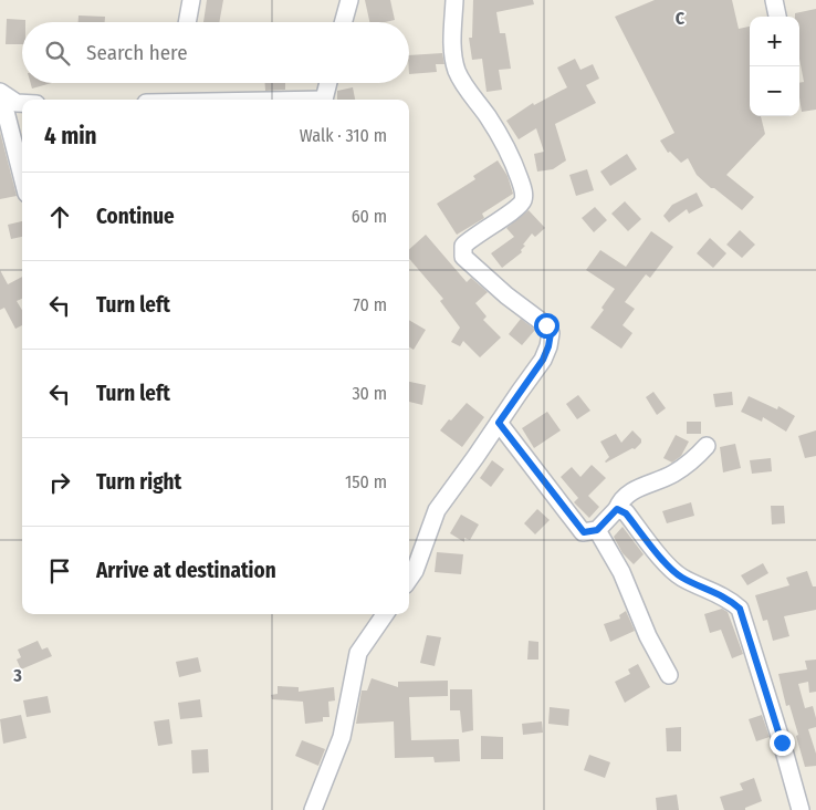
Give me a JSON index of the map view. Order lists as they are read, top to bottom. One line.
{"page":{"map_buttons":["+","−"],"search":"Search here","heading":["4 min","Walk · 310 m"],"list":[["Continue","60 m"],["Turn left","70 m"],["Turn left","30 m"],["Turn right","150 m"],"Arrive at destination"]},"grid":{"columns":["C"],"rows":["3"]}}
